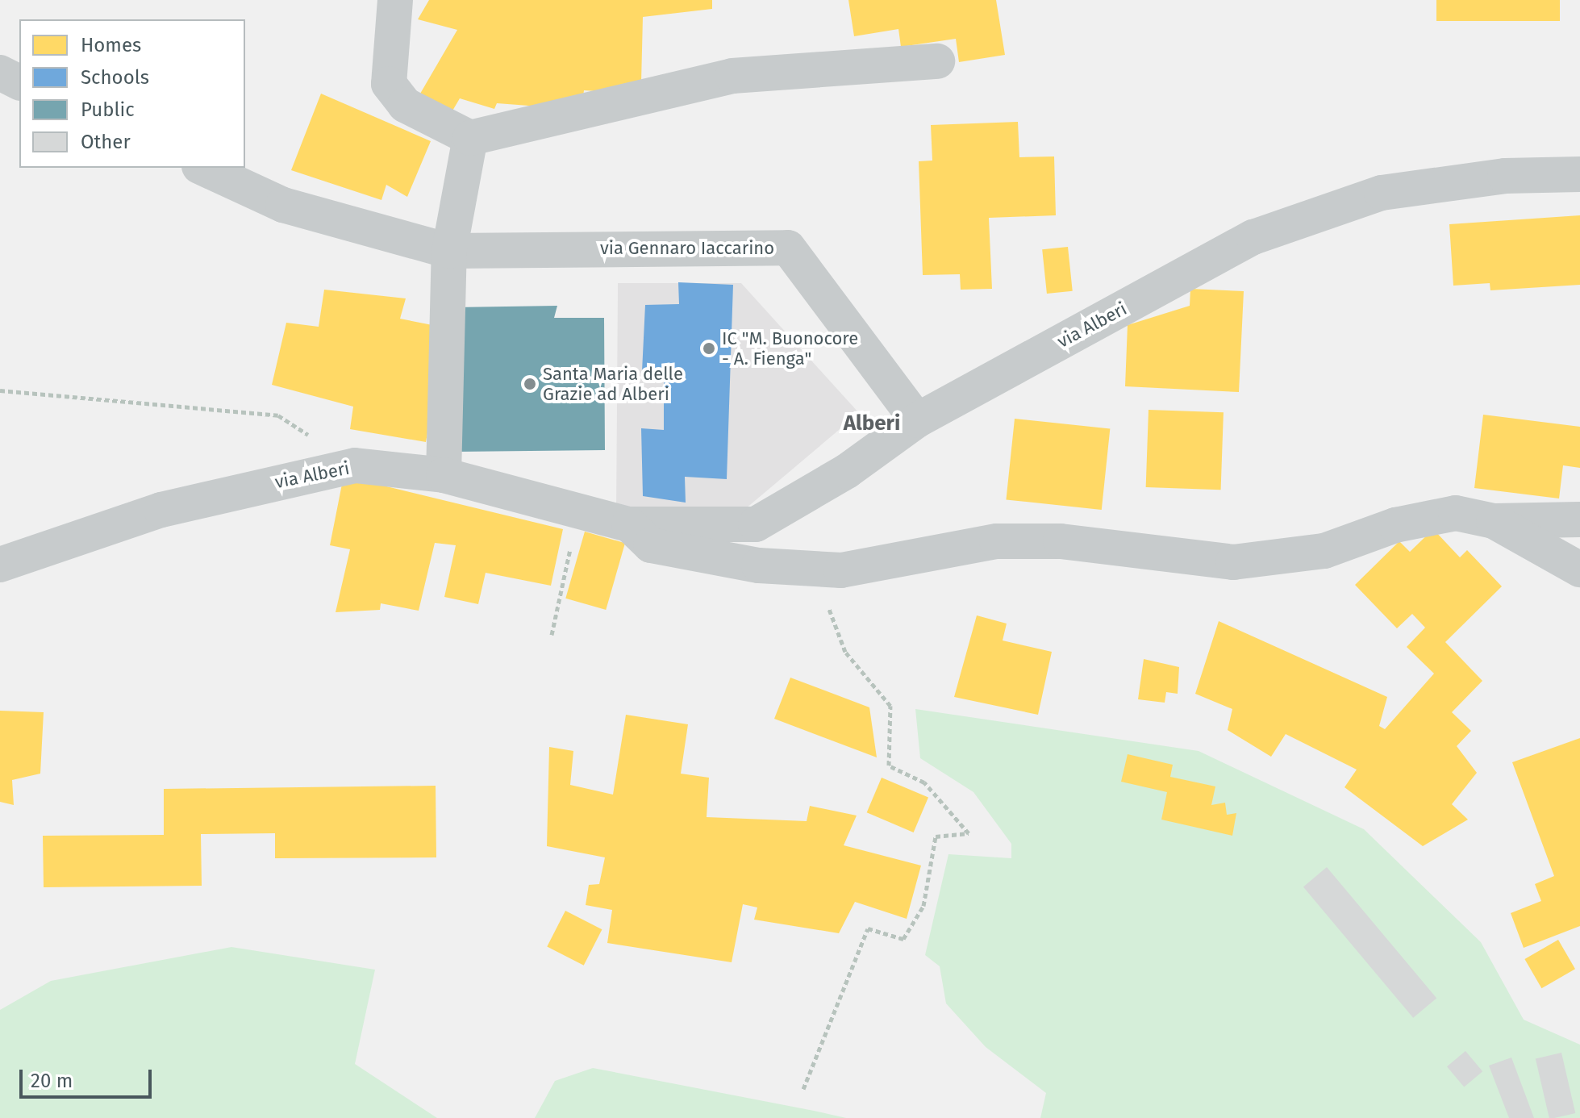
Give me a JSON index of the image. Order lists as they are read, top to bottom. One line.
{"streets":{"street":["via Gennaro Iaccarino","via Alberi"]},"crossings":[["via Gennaro Iaccarino","via Alberi"]],"districts":["Alberi"],"places":["IC \"M. Buonocore - A. Fienga\"","Santa Maria delle Grazie ad Alberi"],"legend":["Homes","Schools","Public","Other"],"scale_bar":"20 m"}
